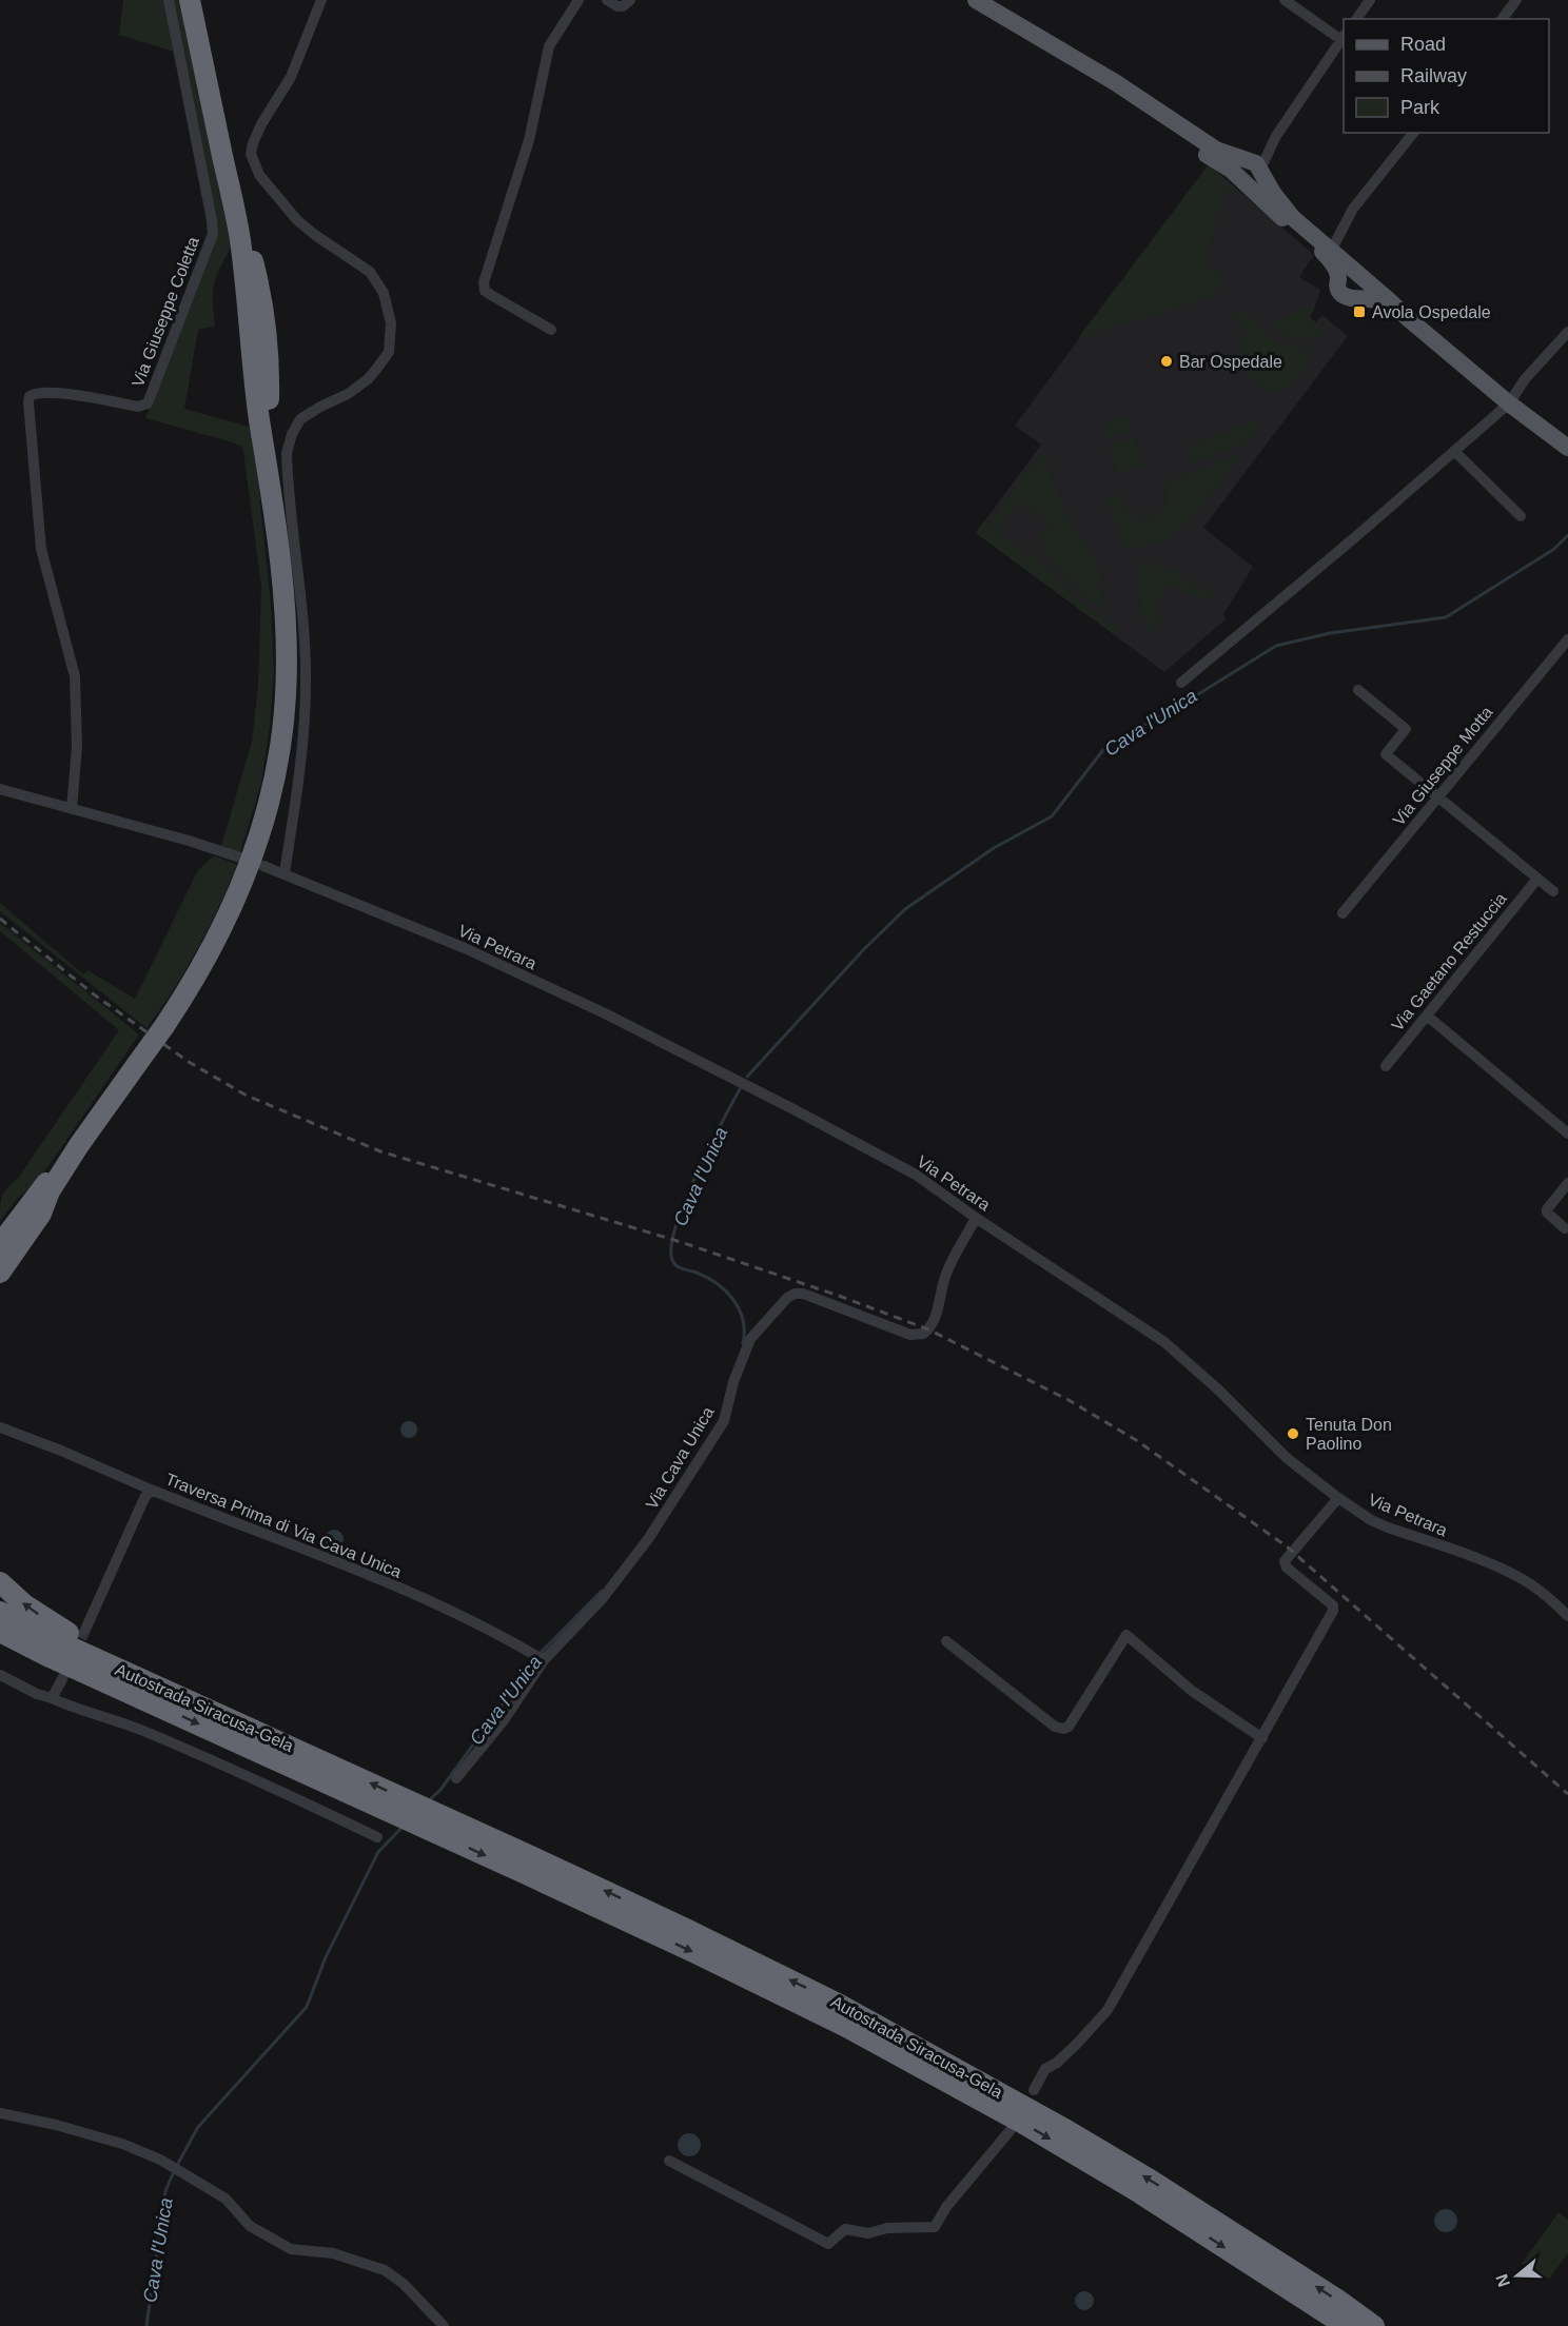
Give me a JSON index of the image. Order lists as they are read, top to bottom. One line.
{"streets":{"highway":["Autostrada Siracusa-Gela"],"street":["Via Giuseppe Coletta","Via Giuseppe Motta","Via Petrara","Via Gaetano Restuccia","Via Cava Unica","Traversa Prima di Via Cava Unica"]},"crossings":[["Via Petrara","Via Cava Unica"],["Via Cava Unica","Traversa Prima di Via Cava Unica"]],"water":["Cava l'Unica"],"places":{"transit":["Avola Ospedale"],"other":["Bar Ospedale","Tenuta Don Paolino"]},"legend":["Road","Railway","Park"],"north":"left"}
